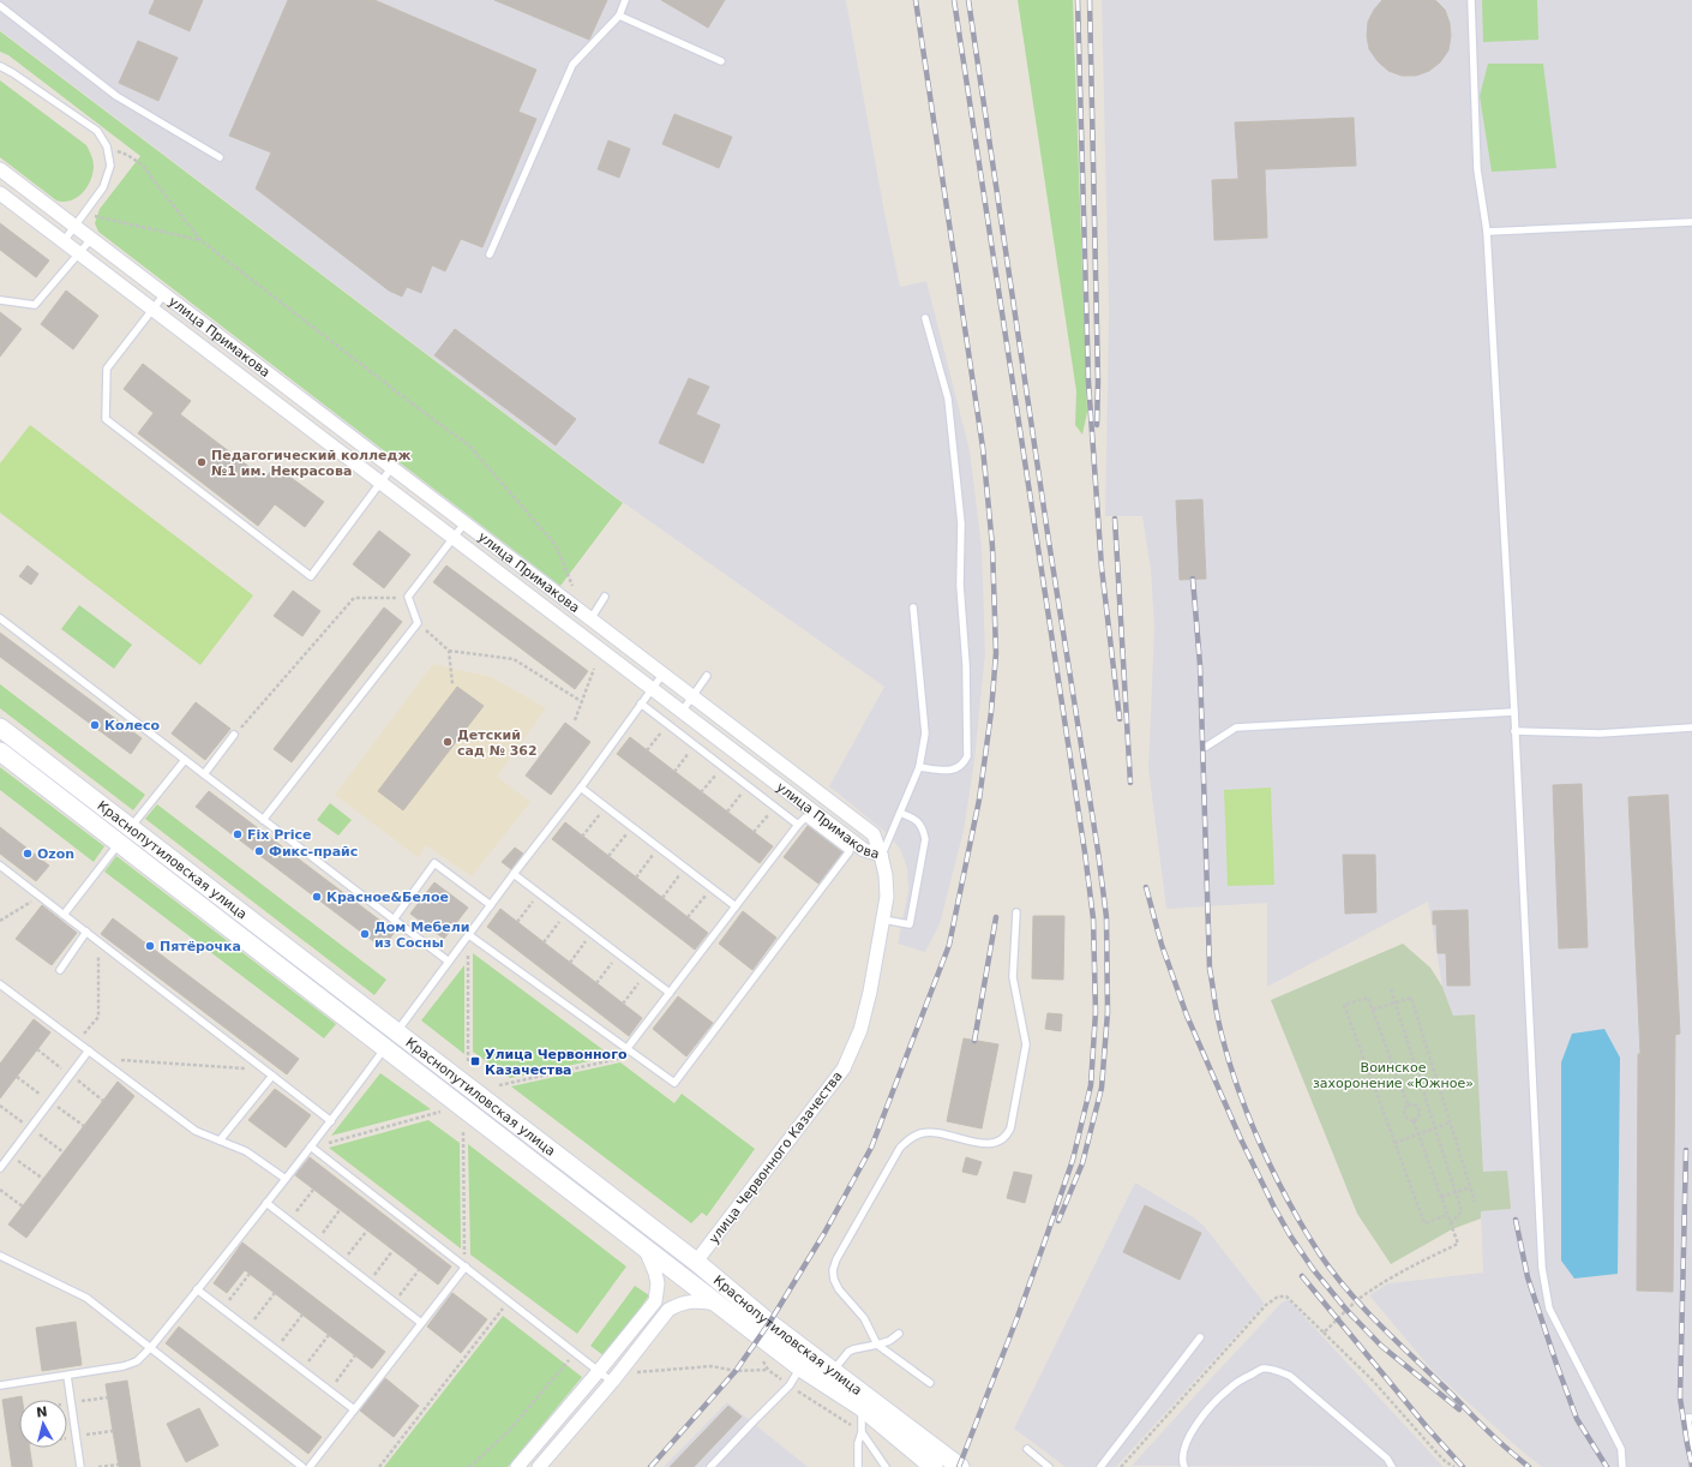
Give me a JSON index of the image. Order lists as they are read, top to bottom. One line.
{"streets":{"main road":["Краснопутиловская улица"],"street":["улица Примакова","улица Червонного Казачества"]},"crossings":[["улица Примакова","улица Червонного Казачества"],["Краснопутиловская улица","улица Червонного Казачества"]],"parks":["Воинское захоронение «Южное»"],"places":{"other":["Педагогический колледж №1 им. Некрасова","Колесо","Детский сад № 362","Fix Price","Фикс-прайс","Ozon","Красное&Белое","Дом Мебели из Сосны","Пятёрочка"],"transit":["Улица Червонного Казачества"]},"north":"top"}
